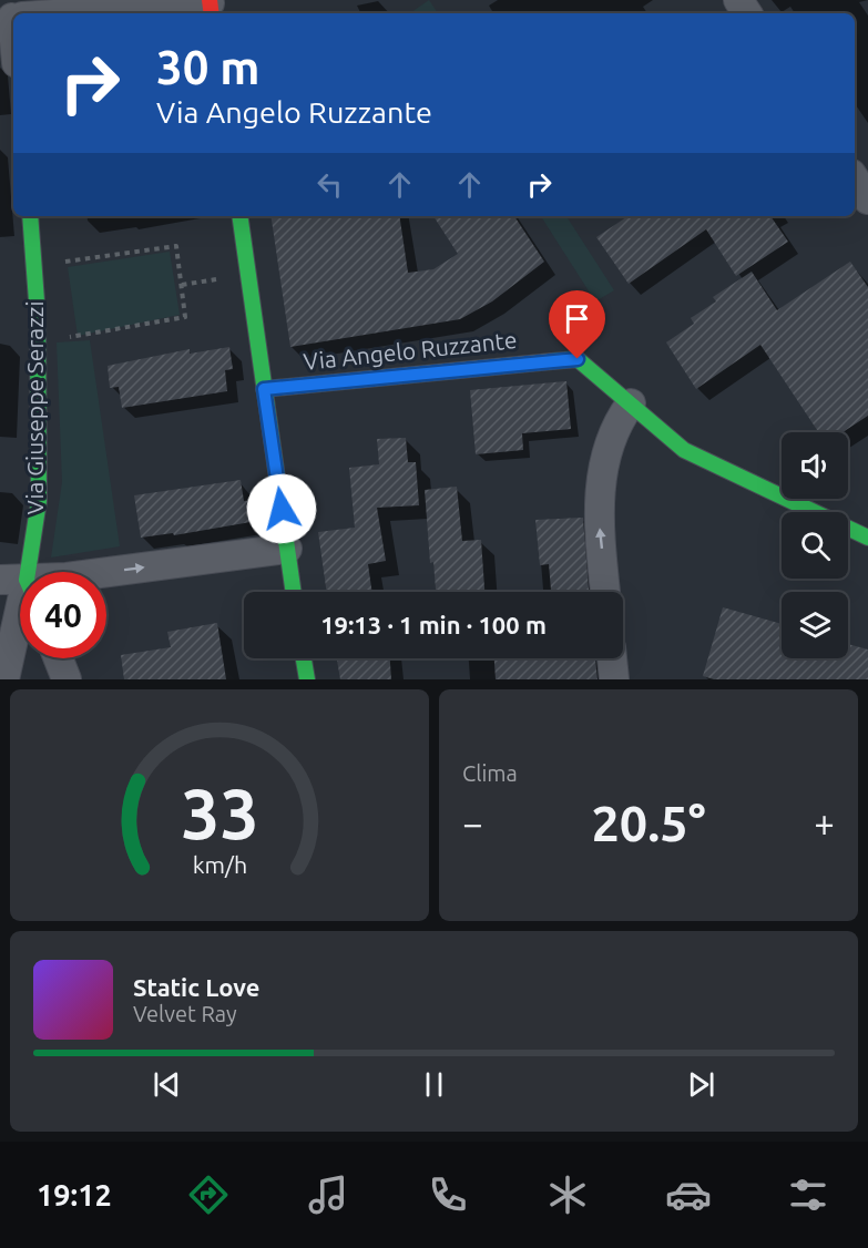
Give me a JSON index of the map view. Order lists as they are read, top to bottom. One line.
{"streets":{"street":["Via Angelo Ruzzante","Via Giuseppe Serazzi"]},"page":{"turn":["30 m","Via Angelo Ruzzante"],"limit":"40","trip":"19:13 · 1 min · 100 m","tile":"Clima","heat":["−","20.5°","+"],"song":["Static Love","Velvet Ray"],"tabs":"19:12","gauge":["33","km/h"]}}
